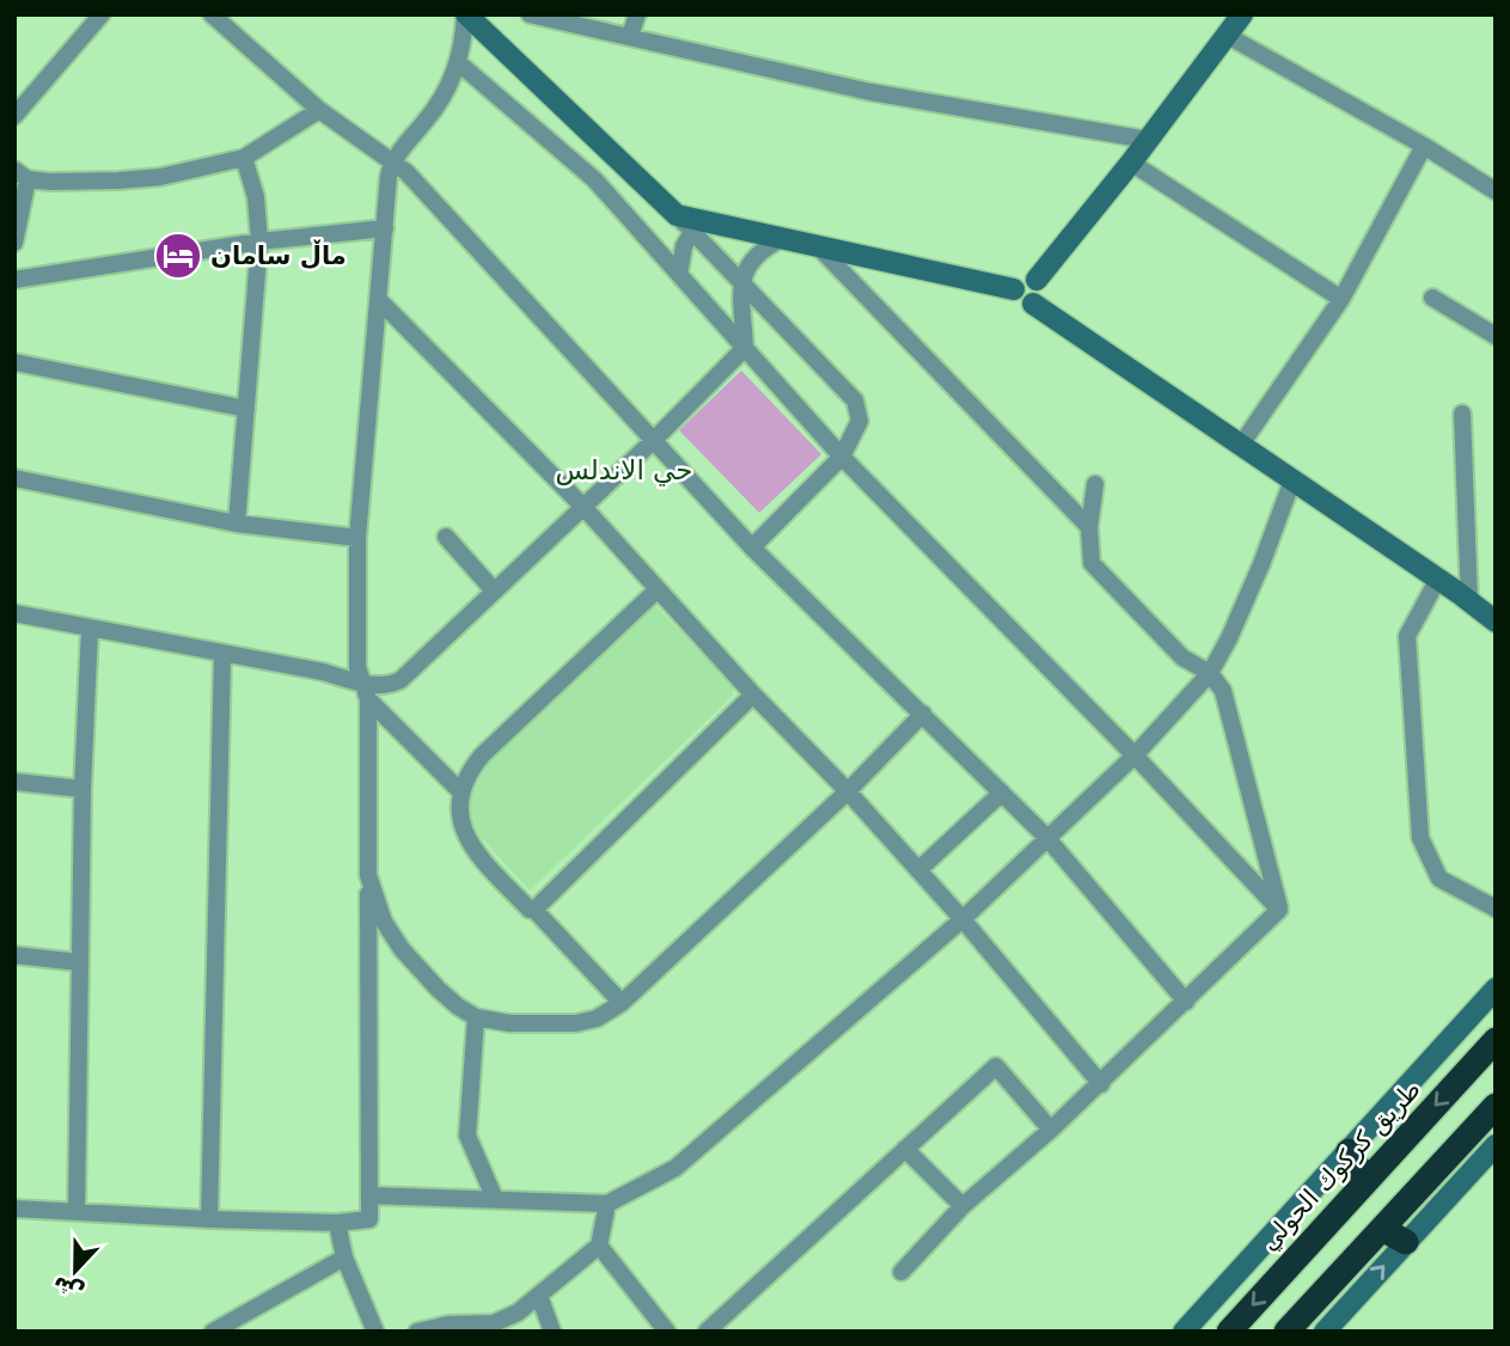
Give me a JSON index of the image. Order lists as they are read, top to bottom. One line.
{"streets":{"highway":["طريق كركوك الحولي"]},"districts":["حي الاندلس"],"places":{"hotel":["ماڵ سامان"]},"north":"bottom"}
